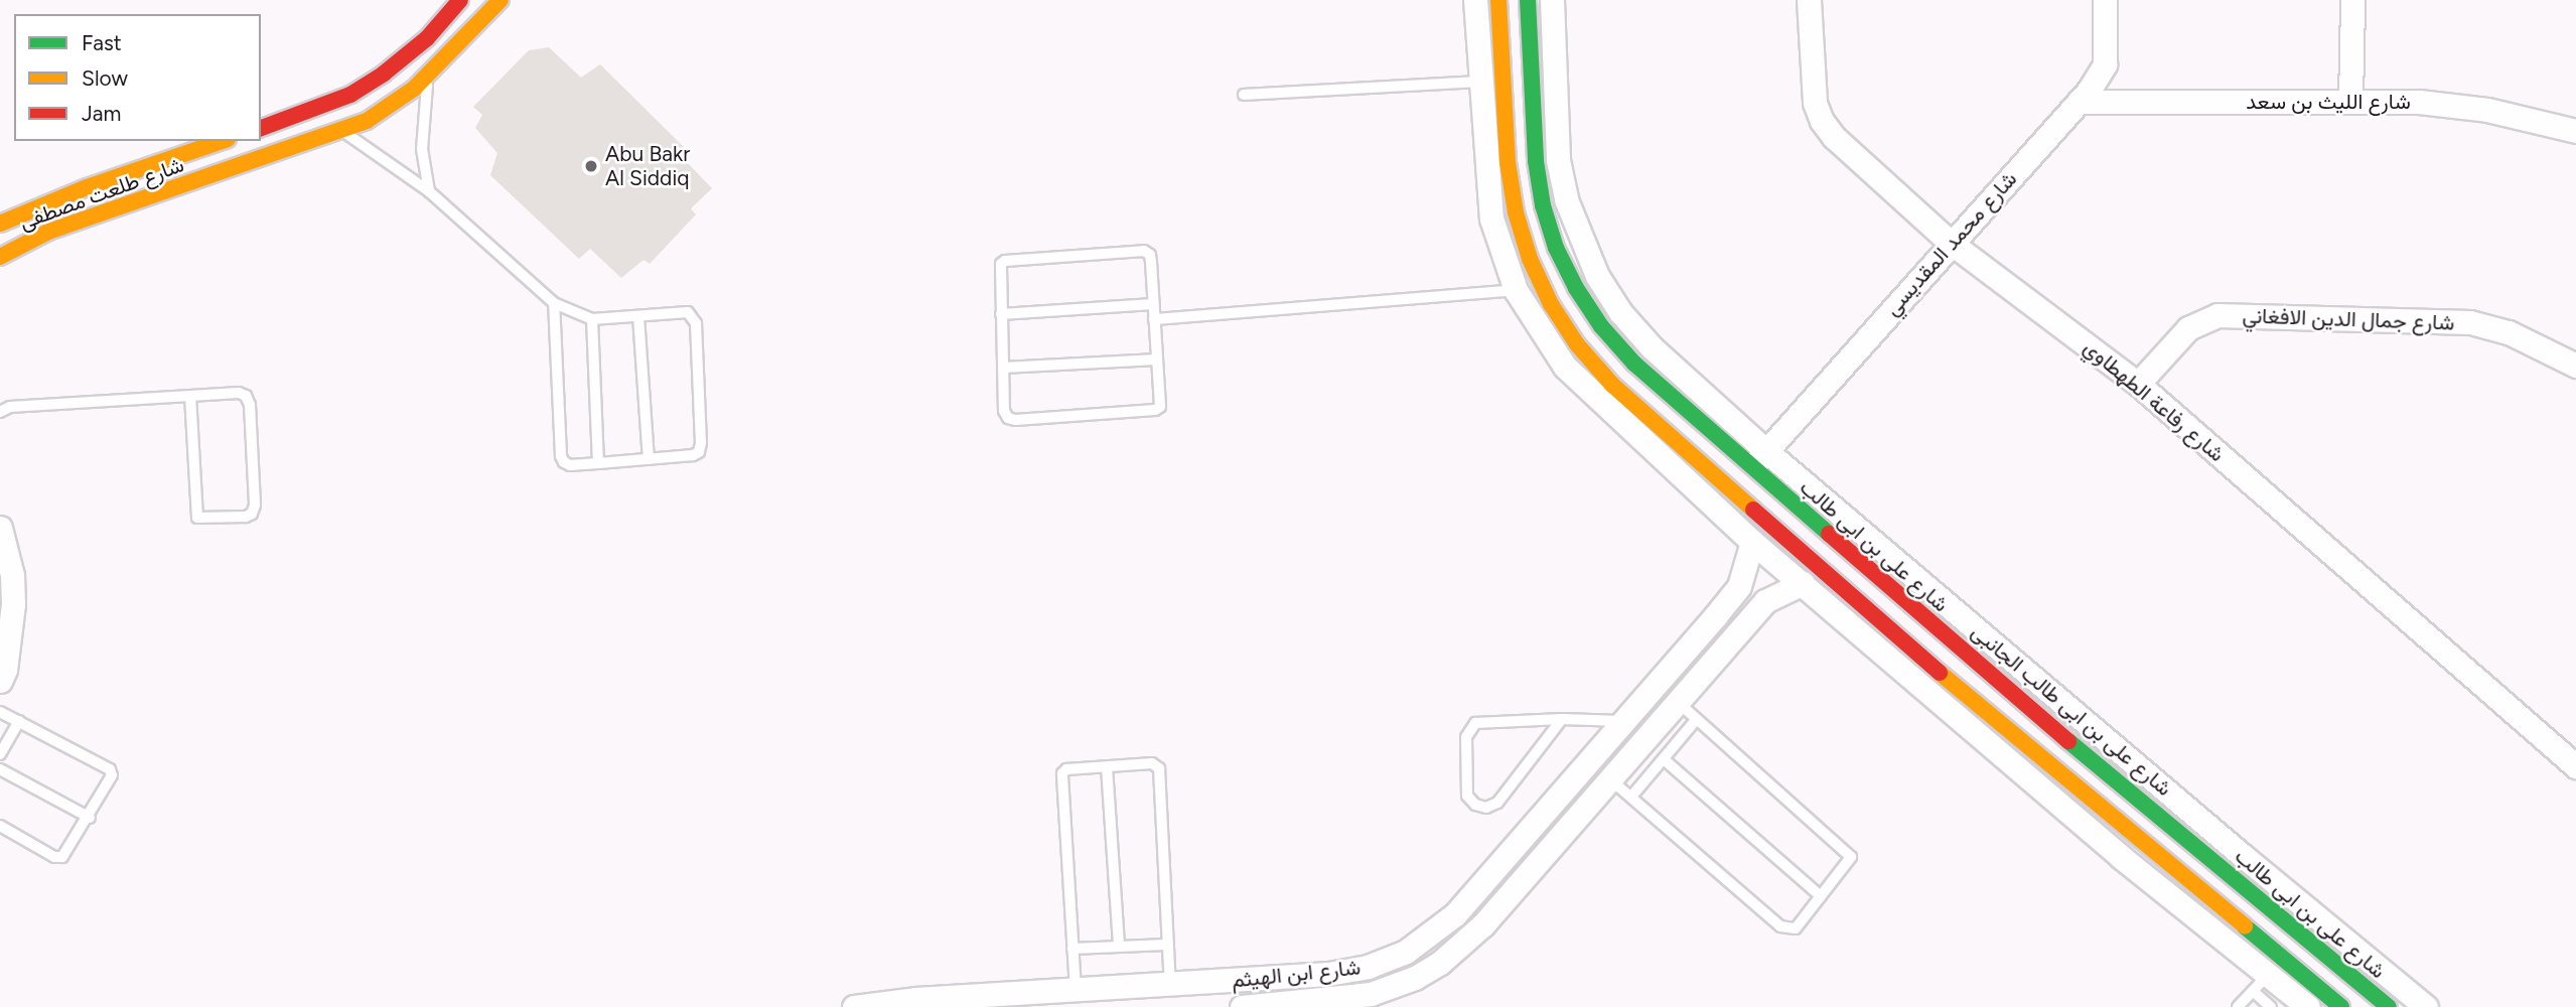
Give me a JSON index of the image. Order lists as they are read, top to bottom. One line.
{"streets":{"street":["شارع الليث بن سعد","شارع طلعت مصطفى","شارع محمد المقديسي","شارع جمال الدين الافغاني","شارع رفاعة الطهطاوي","شارع على بن ابى طالب","شارع على بن ابى طالب الجانبى","شارع ابن الهيثم"]},"crossings":[["شارع الليث بن سعد","شارع محمد المقديسي"],["شارع محمد المقديسي","شارع رفاعة الطهطاوي"],["شارع محمد المقديسي","شارع على بن ابى طالب"],["شارع محمد المقديسي","شارع على بن ابى طالب الجانبى"],["شارع جمال الدين الافغاني","شارع رفاعة الطهطاوي"],["شارع على بن ابى طالب","شارع على بن ابى طالب الجانبى"]],"places":["Abu Bakr Al Siddiq"],"legend":["Fast","Slow","Jam"]}
